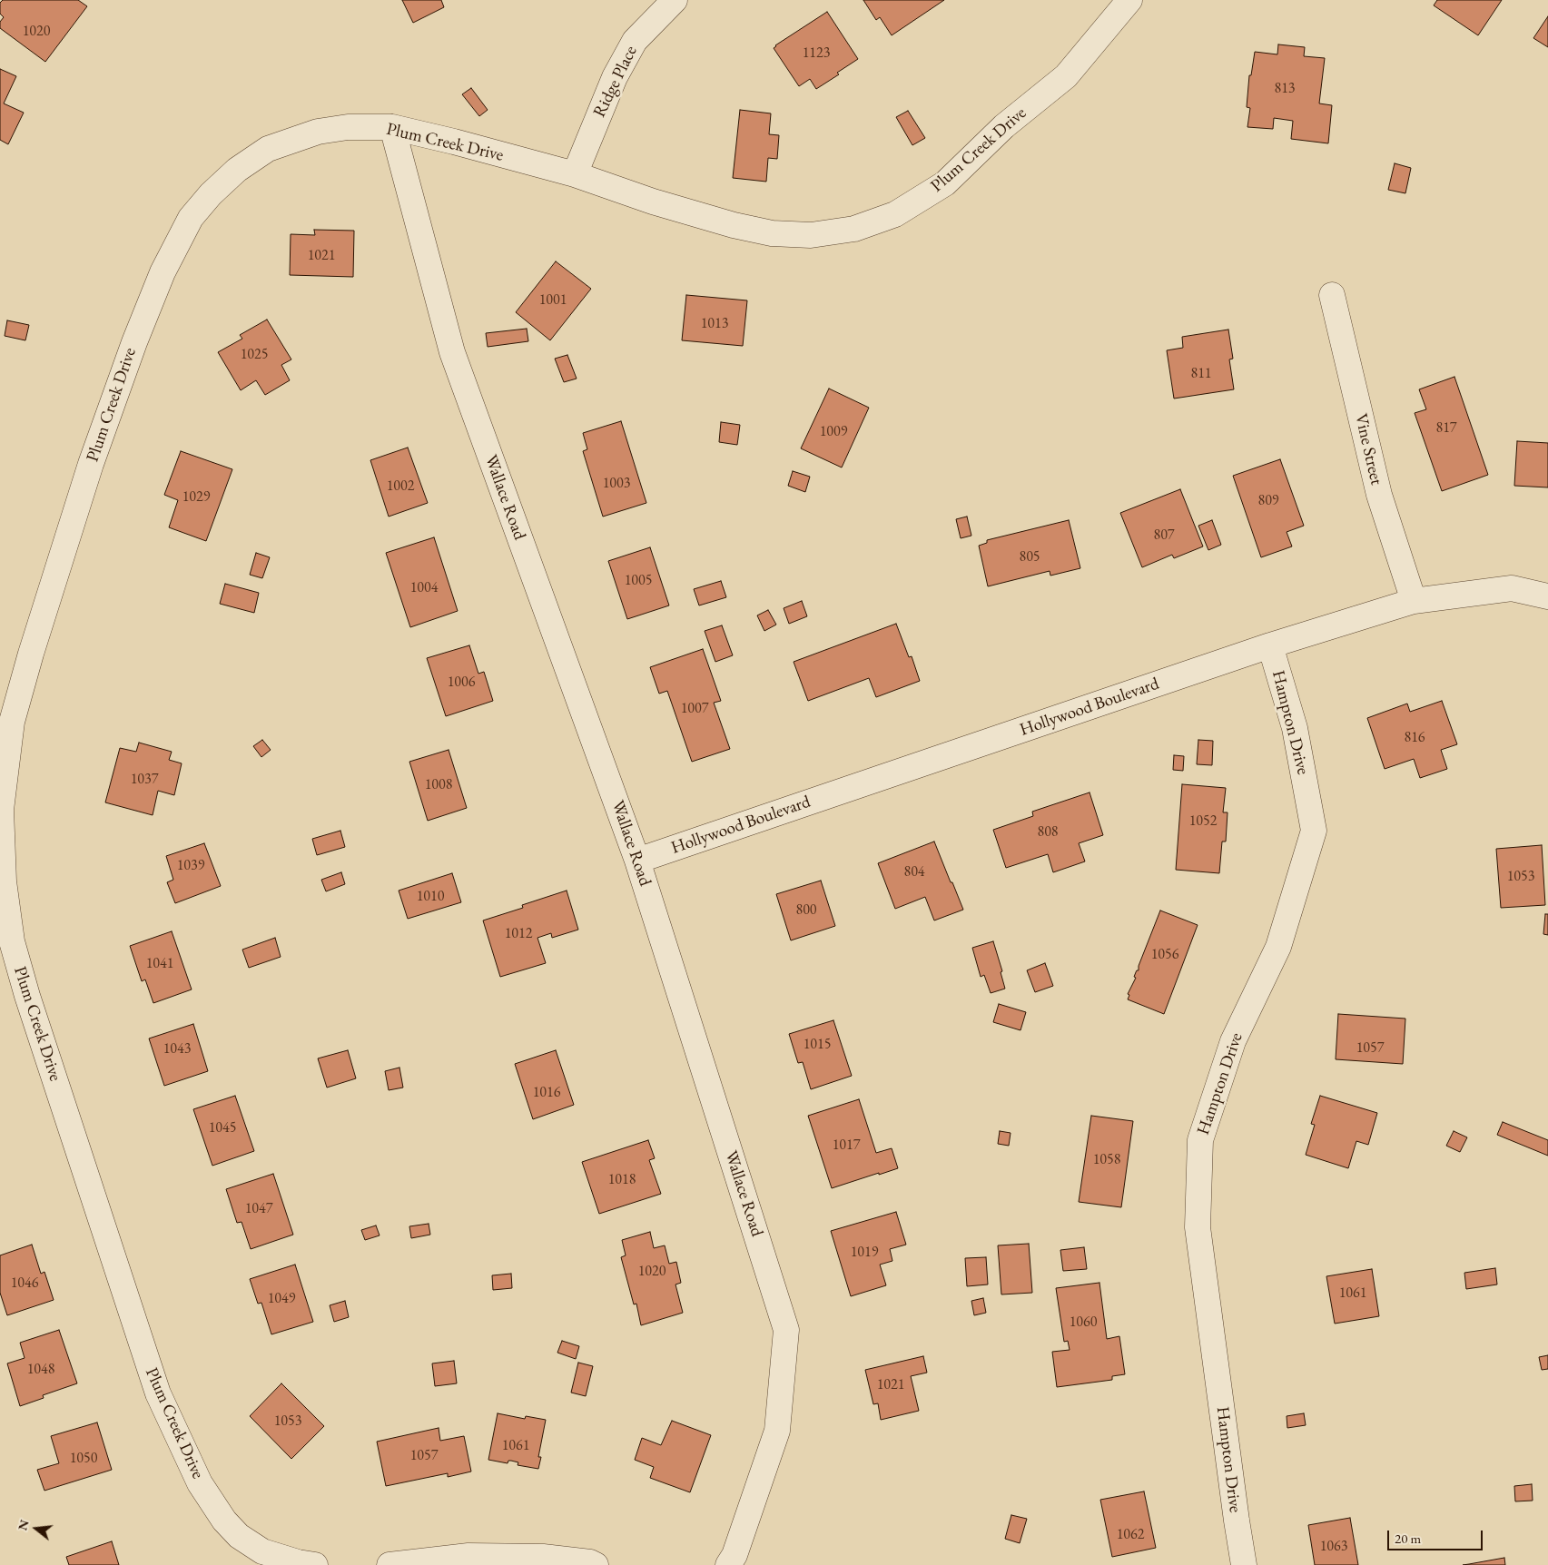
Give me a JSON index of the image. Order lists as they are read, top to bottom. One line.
{"streets":{"street":["Ridge Place","Plum Creek Drive","Vine Street","Wallace Road","Hollywood Boulevard","Hampton Drive"]},"crossings":[["Ridge Place","Plum Creek Drive"],["Plum Creek Drive","Wallace Road"],["Vine Street","Hollywood Boulevard"],["Wallace Road","Hollywood Boulevard"],["Hollywood Boulevard","Hampton Drive"]],"house_numbers":["1020","1123","813","1021","1001","1013","1025","811","817","1009","1003","1002","1029","809","807","805","1005","1004","1006","1007","816","1037","1008","1052","808","1039","804","1053","1010","800","1012","1056","1041","1015","1057","1043","1016","1045","1017","1058","1018","1047","1019","1020","1046","1061","1049","1060","1048","1021","1053","1061","1057","1050","1062","1063"],"scale_bar":"20 m","north":"left"}
